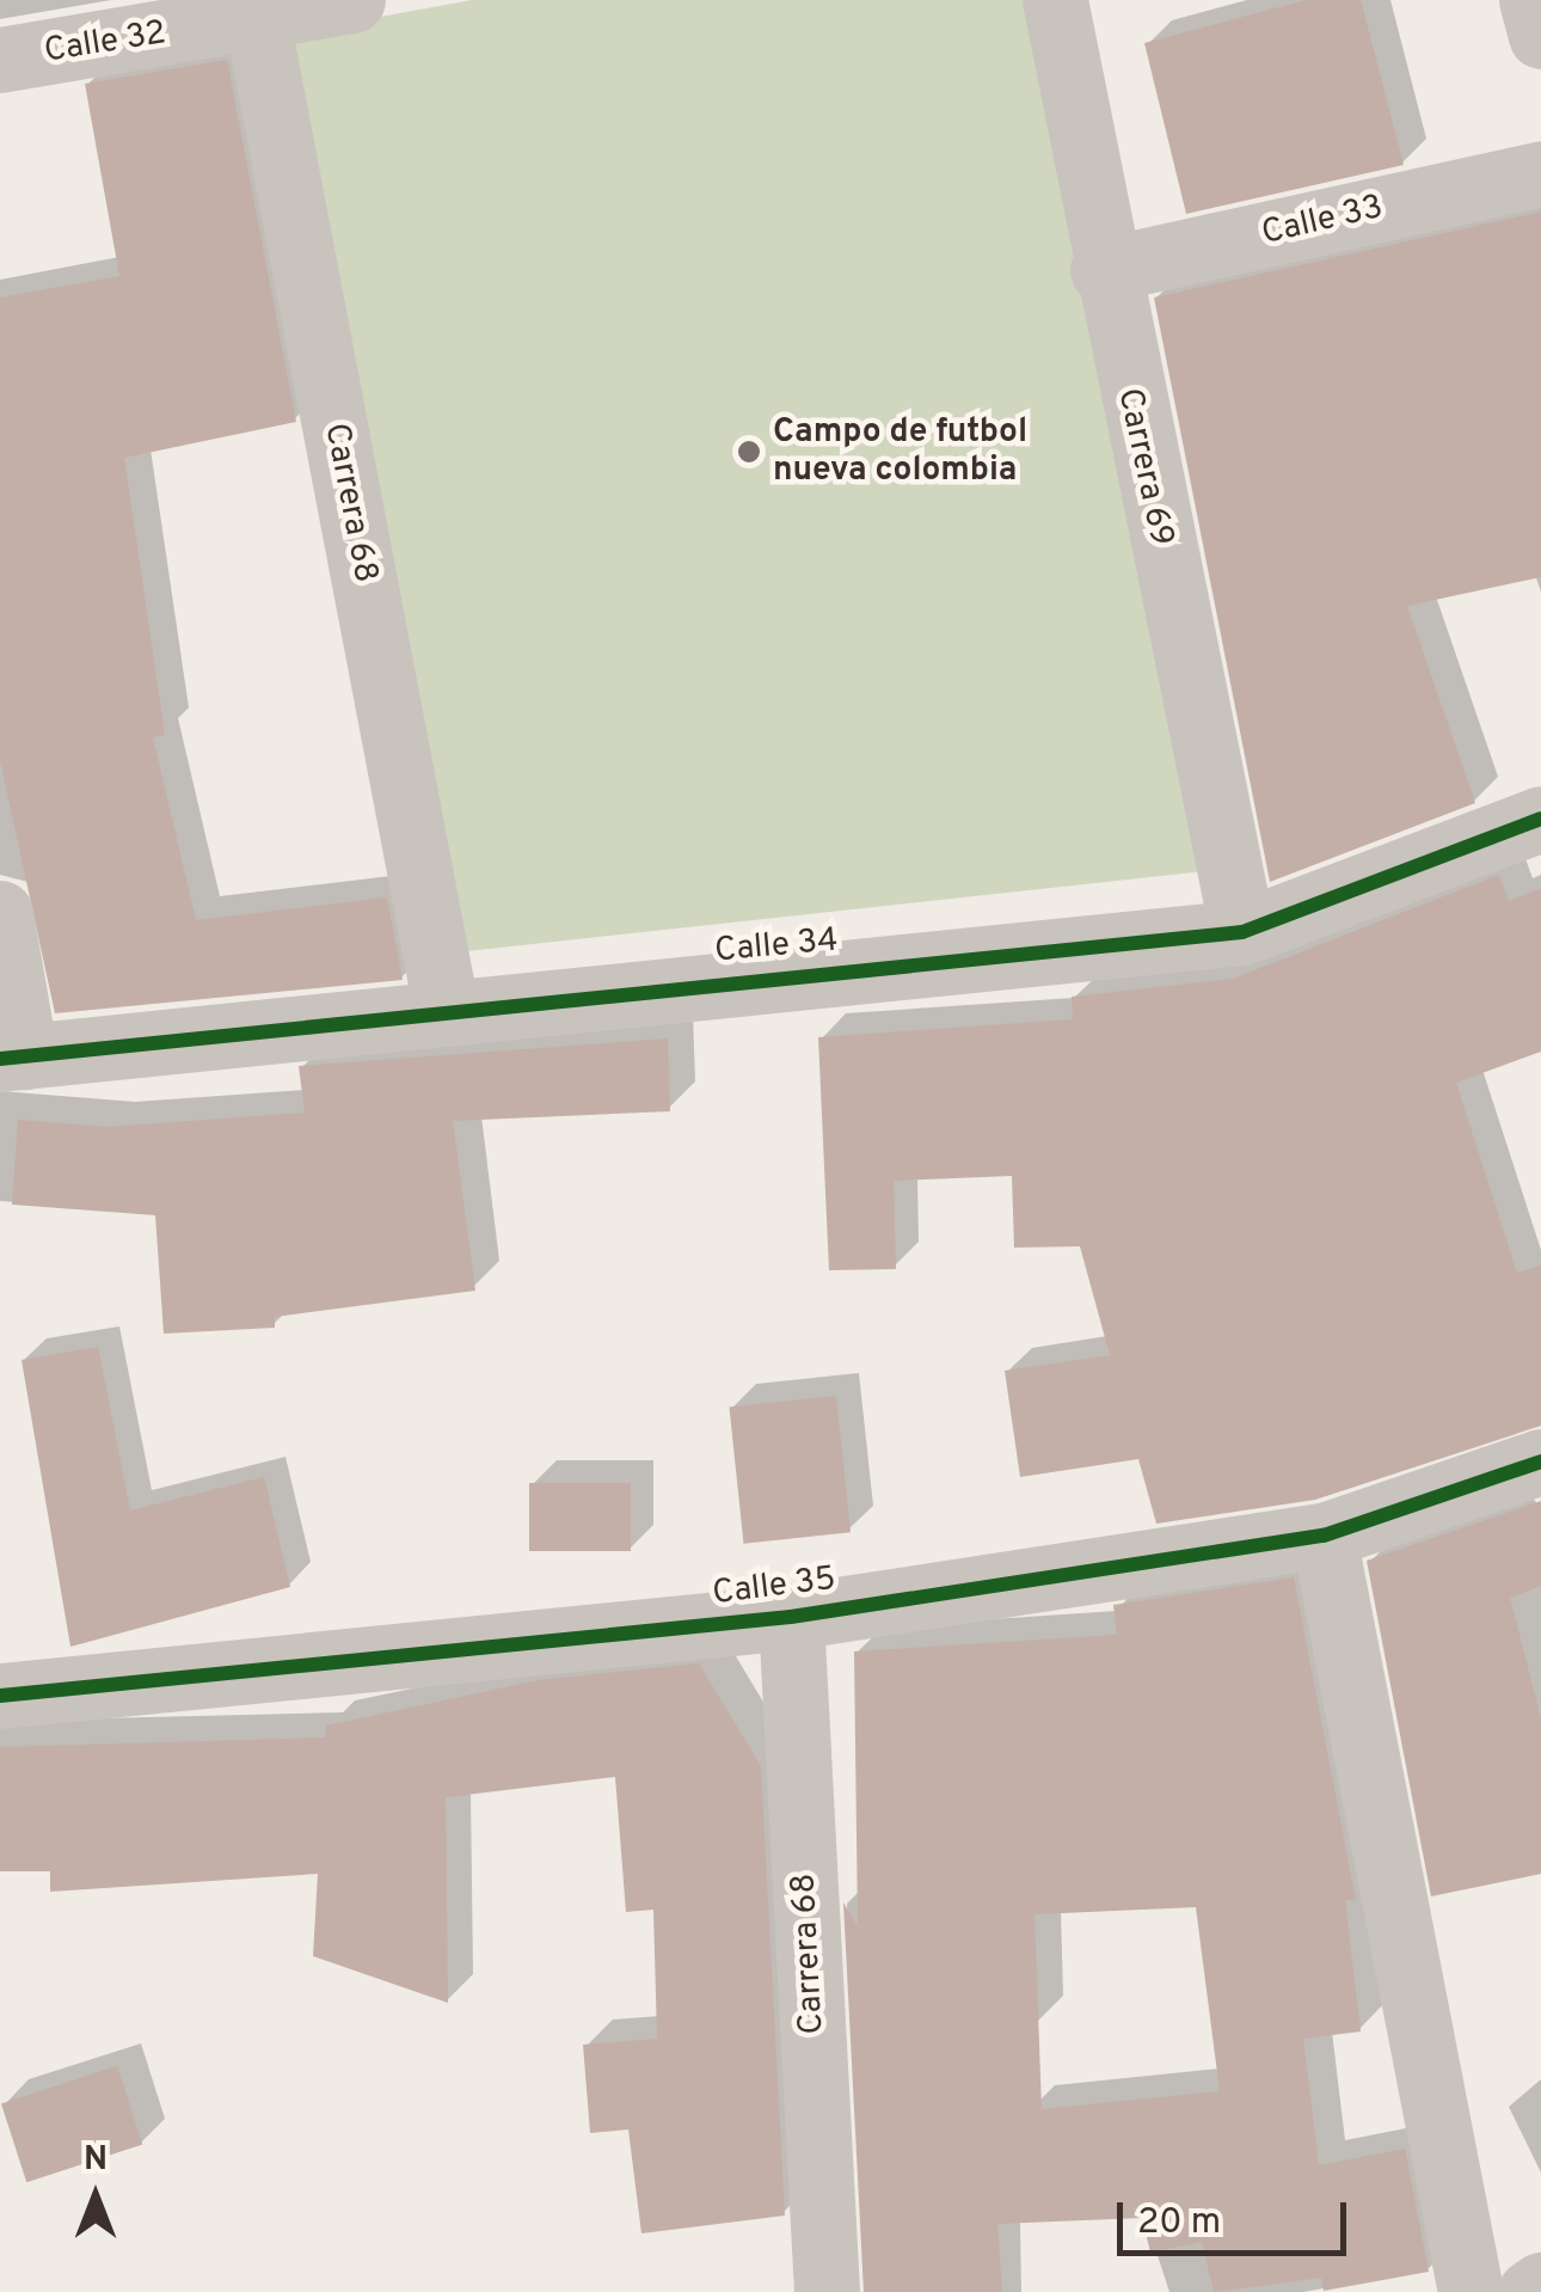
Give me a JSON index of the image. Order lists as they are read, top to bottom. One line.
{"streets":{"street":["Calle 32","Calle 33","Carrera 69","Carrera 68","Calle 34","Calle 35"]},"crossings":[["Calle 32","Carrera 68"],["Calle 33","Carrera 69"],["Carrera 69","Calle 34"],["Carrera 68","Calle 34"],["Carrera 68","Calle 35"]],"places":["Campo de futbol nueva colombia"],"scale_bar":"20 m","north":"top"}
